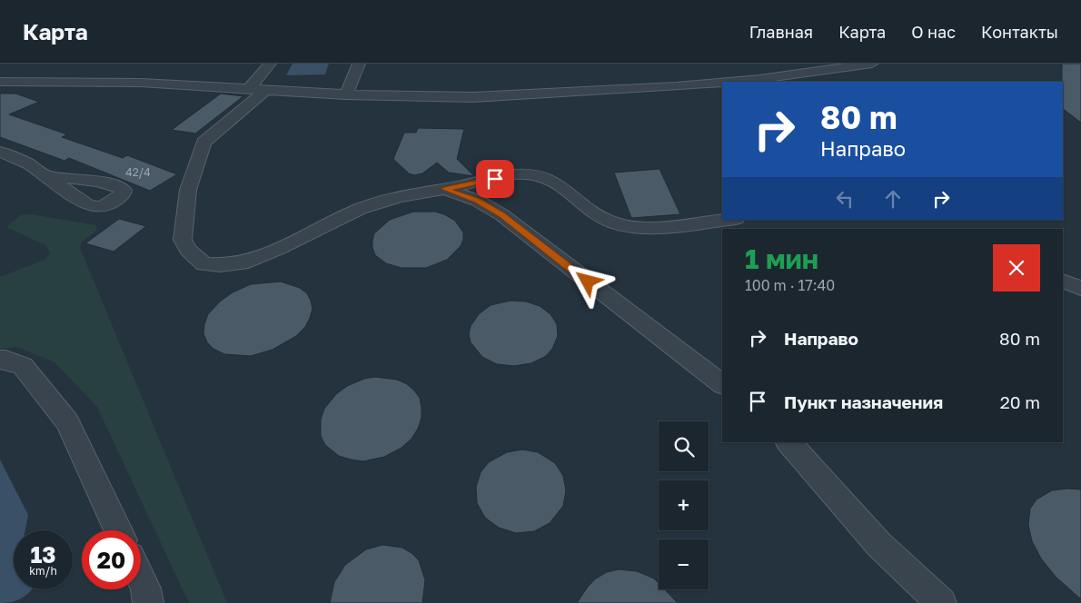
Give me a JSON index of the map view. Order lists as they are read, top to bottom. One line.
{"house_numbers":["42/4"],"page":{"header":"Карта","nav":["Главная","Карта","О нас","Контакты"],"turn":["80 m","Направо"],"heading":["1 мин","100 m · 17:40"],"list":[{"name":"Направо","value":"80 m"},{"name":"Пункт назначения","value":"20 m"}],"map_buttons":["+","−"],"speed":"13 km/h","limit":"20"}}
